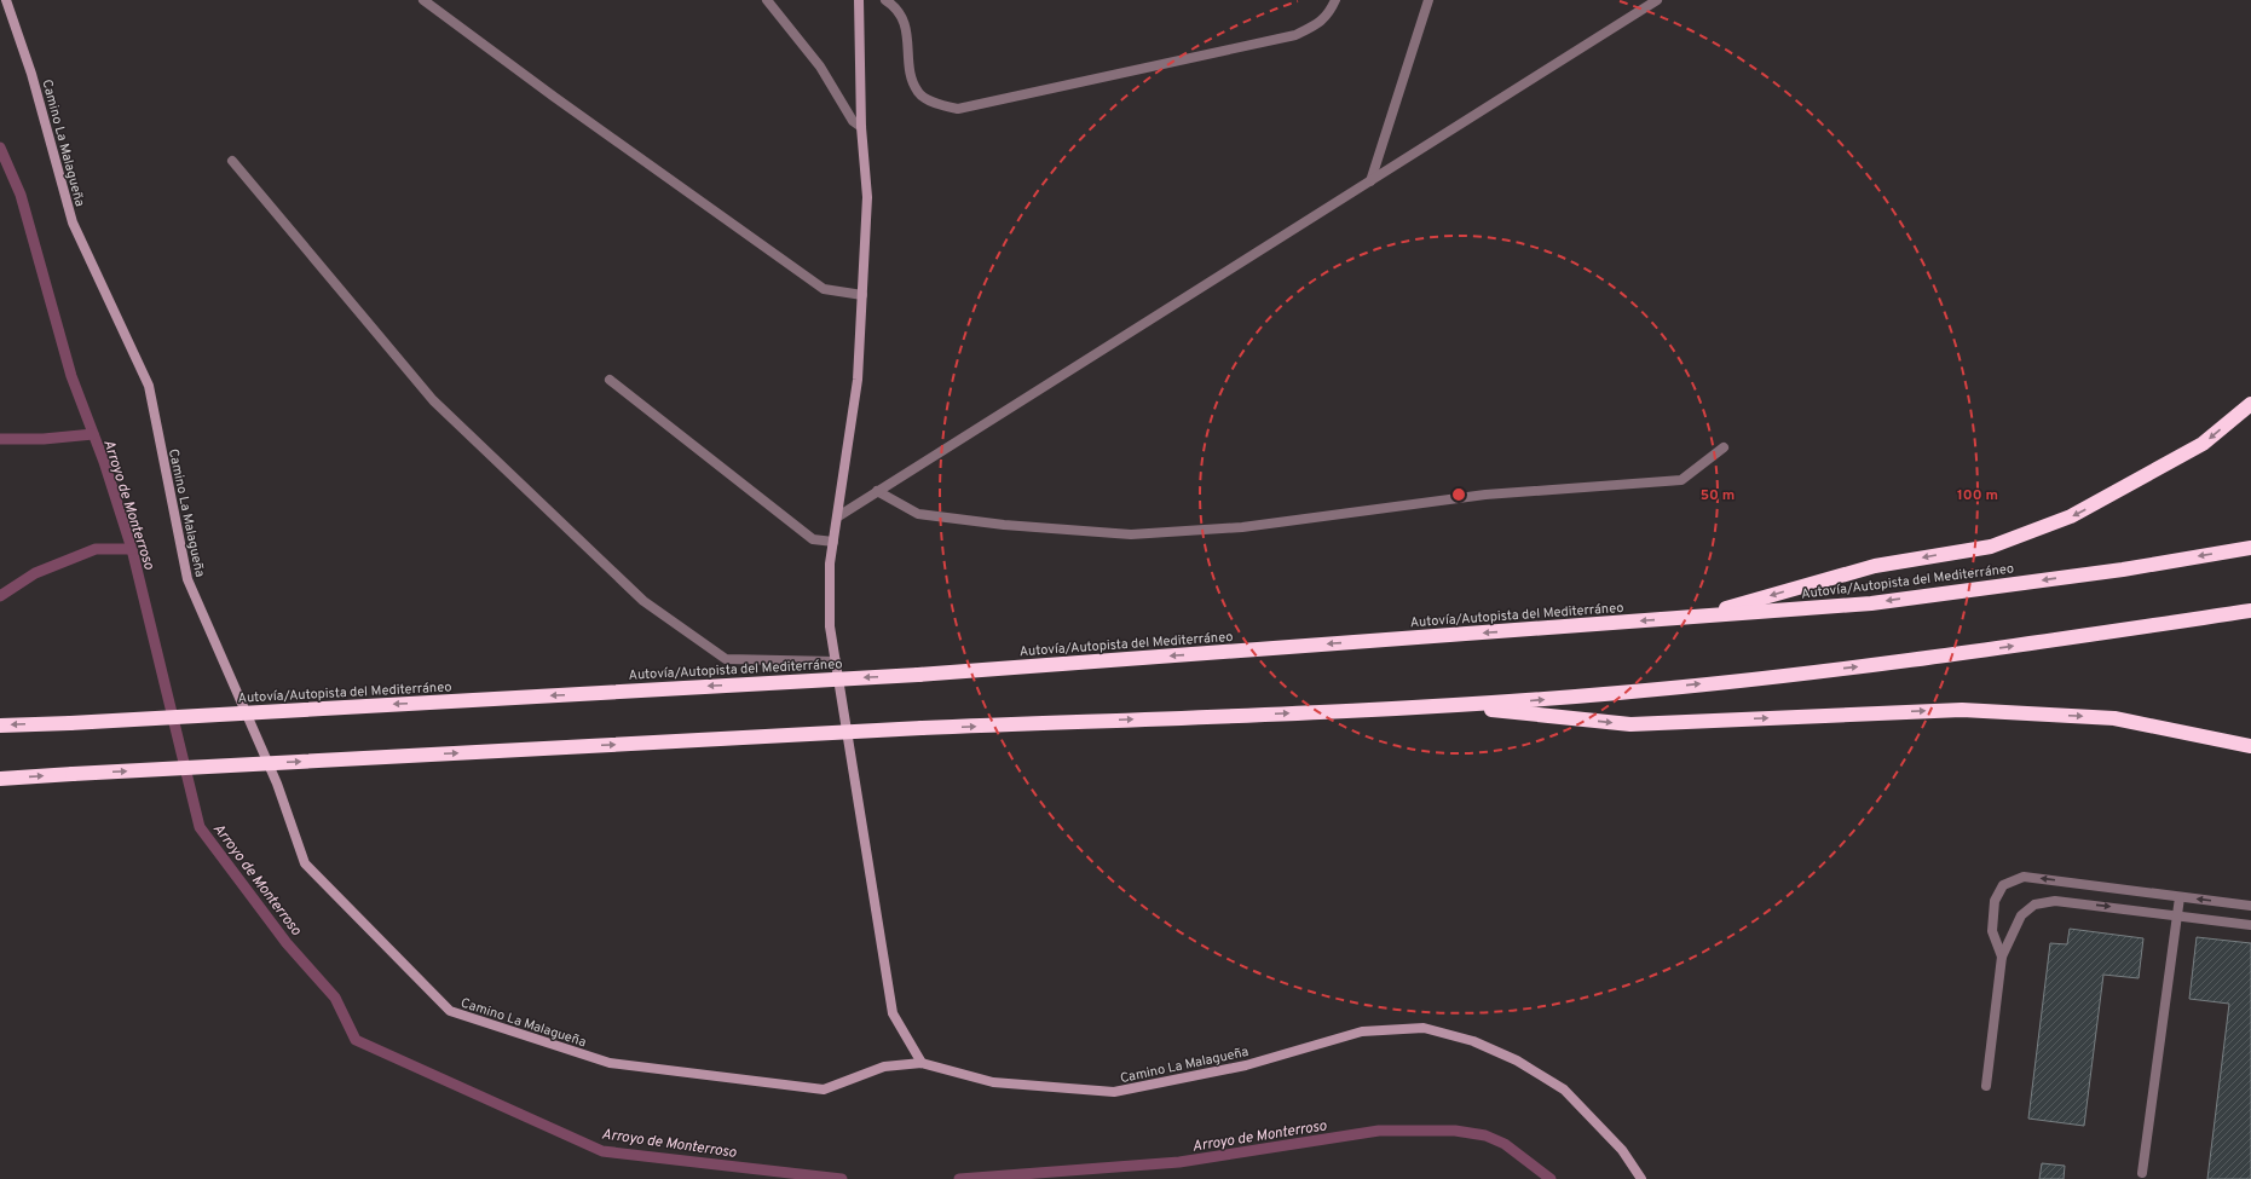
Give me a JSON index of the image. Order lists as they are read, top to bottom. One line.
{"streets":{"highway":["Autovía/Autopista del Mediterráneo"],"street":["Camino La Malagueña"]},"water":["Arroyo de Monterroso"],"rings":["50 m","100 m"]}
